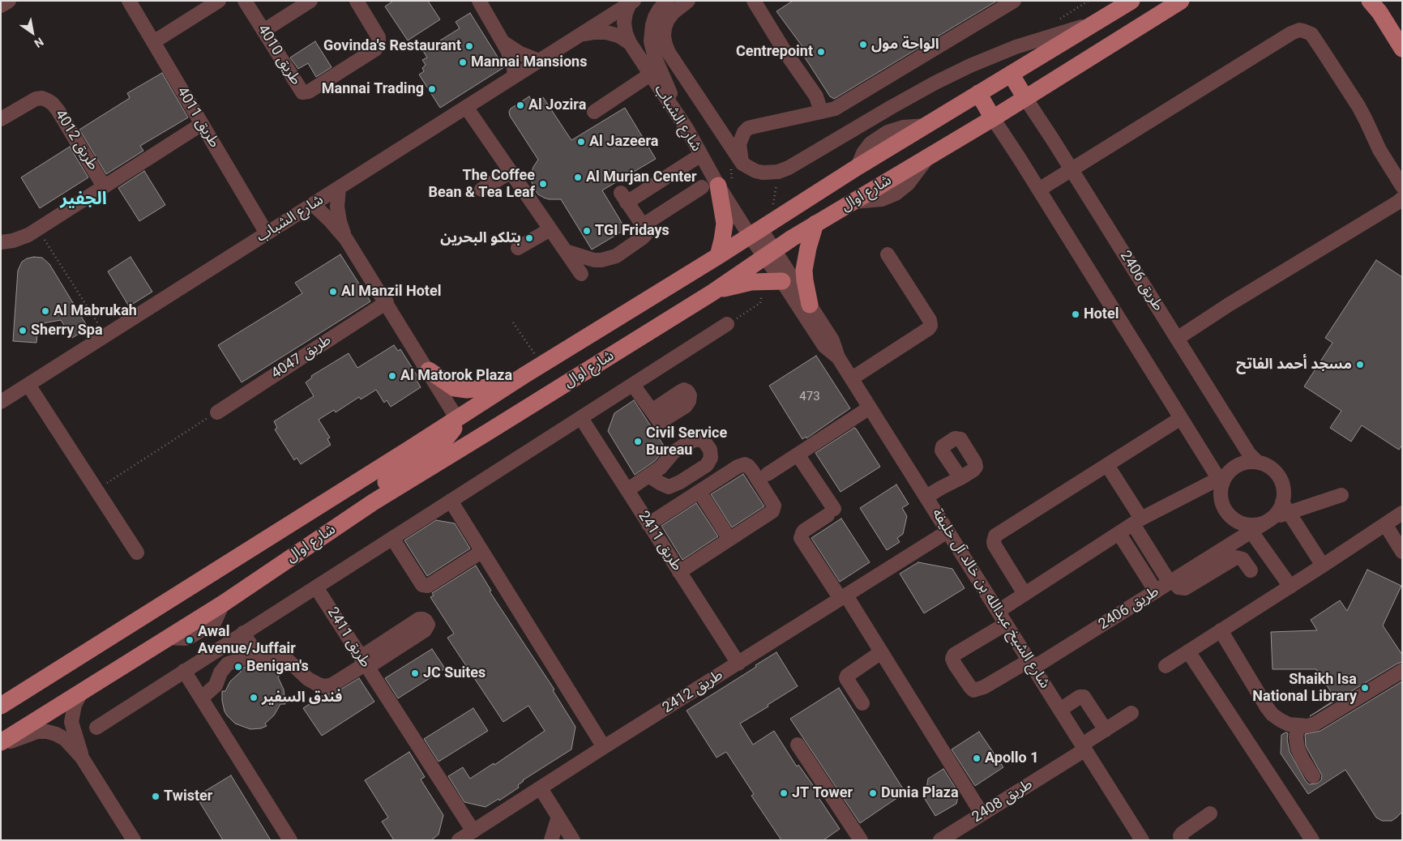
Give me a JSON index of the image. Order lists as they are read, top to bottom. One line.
{"streets":{"main road":["شارع اوال"],"street":["طريق 4010","طريق 4011","شارع الشباب","طريق 4012","طريق 2406","طريق 4047","طريق 2411","شارع الشيخ عبدالله بن خالد آل خليفة","طريق 2412","طريق 2408"]},"crossings":[["طريق 4011","شارع الشباب"],["طريق 4011","طريق 4012"],["شارع الشباب","شارع اوال"],["شارع الشباب","شارع الشيخ عبدالله بن خالد آل خليفة"],["شارع اوال","طريق 2406"],["شارع اوال","شارع الشيخ عبدالله بن خالد آل خليفة"],["طريق 2406","شارع الشيخ عبدالله بن خالد آل خليفة"],["طريق 2411","طريق 2412"],["شارع الشيخ عبدالله بن خالد آل خليفة","طريق 2412"],["شارع الشيخ عبدالله بن خالد آل خليفة","طريق 2408"]],"districts":["الجفير"],"places":["الواحة مول","Govinda's Restaurant","Centrepoint","Mannai Mansions","Mannai Trading","Al Jozira","Al Jazeera","Al Murjan Center","The Coffee Bean & Tea Leaf","TGI Fridays","بتلكو البحرين","Al Manzil Hotel","Al Mabrukah","Hotel","Sherry Spa","مسجد أحمد الفاتح","Al Matorok Plaza","Civil Service Bureau","Awal Avenue/Juffair","Benigan's","JC Suites","Shaikh Isa National Library","فندق السفير","Apollo 1","JT Tower","Dunia Plaza","Twister"],"house_numbers":["473"],"north":"bottom right"}
